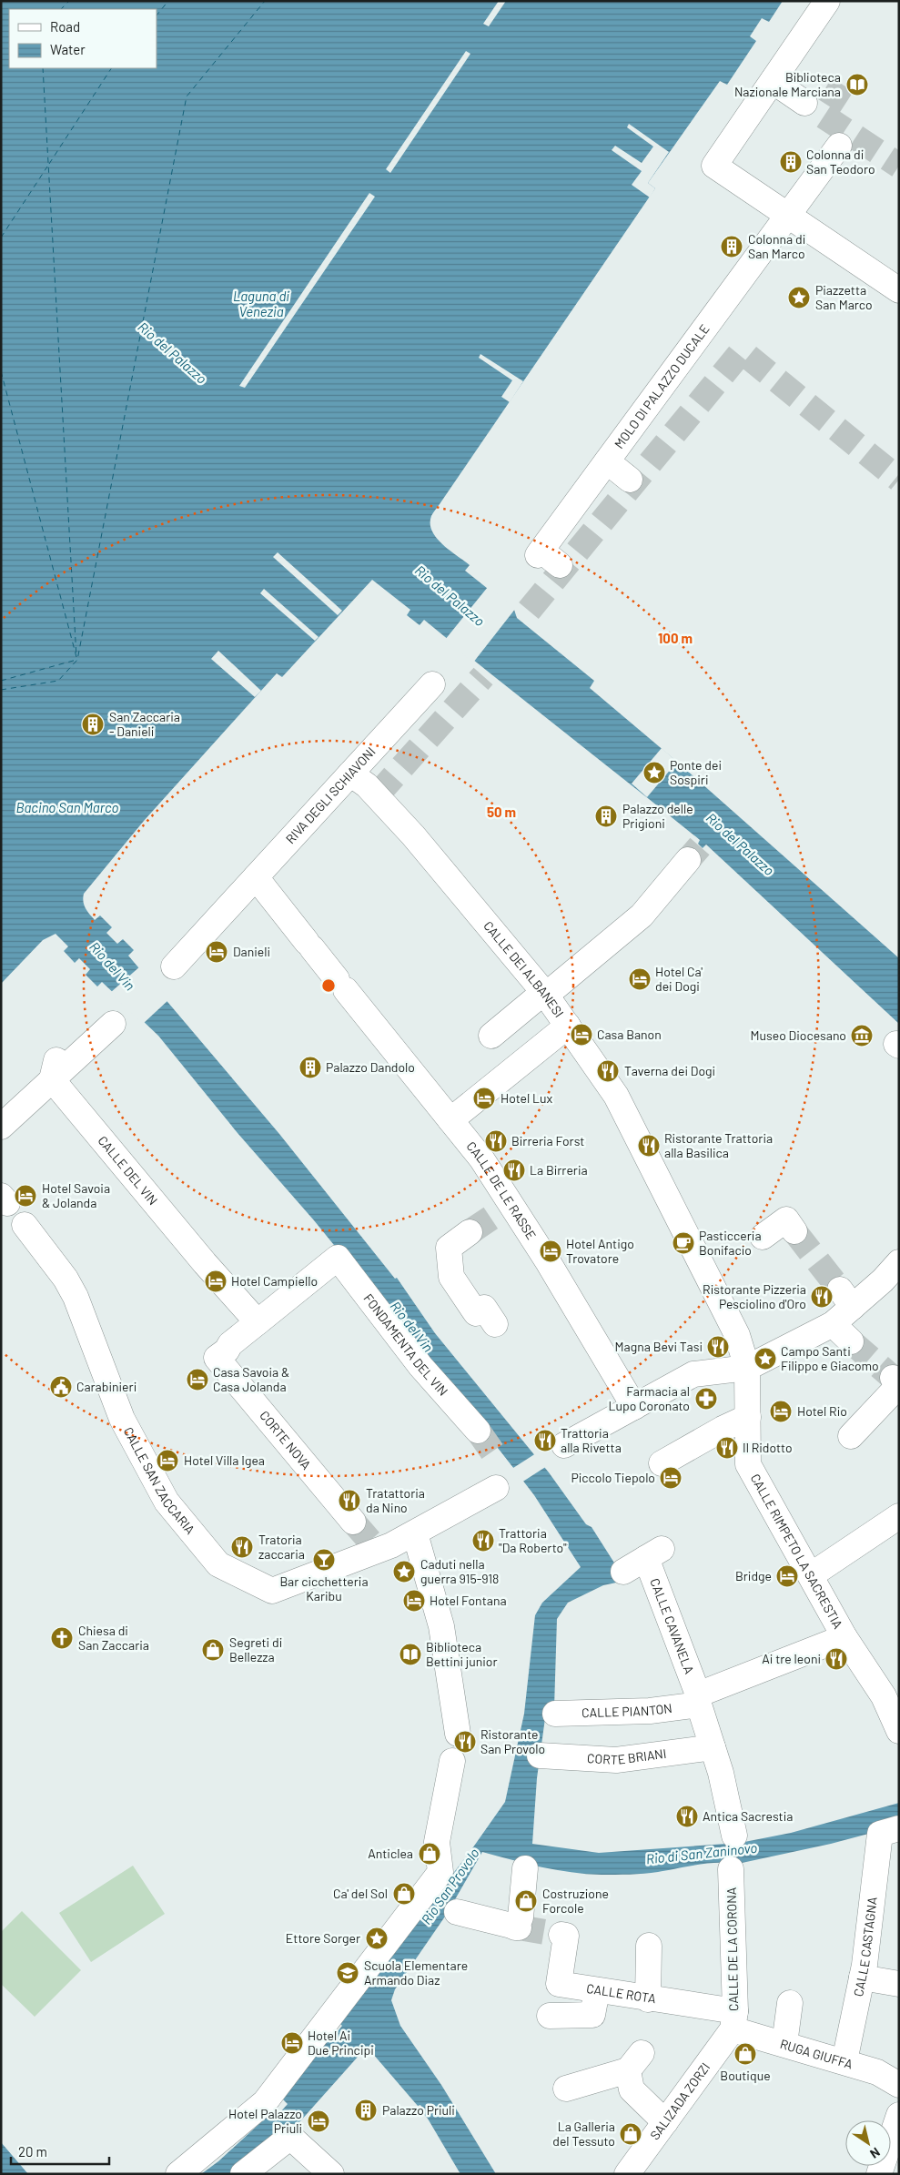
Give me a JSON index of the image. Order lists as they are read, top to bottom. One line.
{"streets":{"street":["MOLO DI PALAZZO DUCALE","RIVA DEGLI SCHIAVONI","CALLE DEI ALBANESI","CALLE DEL VIN","CALLE DE LE RASSE","FONDAMENTA DEL VIN","CORTE NOVA","CALLE SAN ZACCARIA","CALLE RIMPETO LA SACRESTIA","CALLE CAVANELA","CALLE PIANTON","CORTE BRIANI","CALLE CASTAGNA","CALLE DE LA CORONA","CALLE ROTA","RUGA GIUFFA","SALIZADA ZORZI"]},"crossings":[["RIVA DEGLI SCHIAVONI","CALLE DEI ALBANESI"],["RIVA DEGLI SCHIAVONI","CALLE DE LE RASSE"],["CALLE DEL VIN","FONDAMENTA DEL VIN"],["CALLE DEL VIN","CORTE NOVA"],["FONDAMENTA DEL VIN","CORTE NOVA"],["CALLE RIMPETO LA SACRESTIA","CALLE PIANTON"],["CALLE CAVANELA","CALLE PIANTON"],["CALLE CASTAGNA","RUGA GIUFFA"],["CALLE DE LA CORONA","CALLE ROTA"],["CALLE DE LA CORONA","RUGA GIUFFA"],["CALLE DE LA CORONA","SALIZADA ZORZI"],["CALLE ROTA","RUGA GIUFFA"],["CALLE ROTA","SALIZADA ZORZI"],["RUGA GIUFFA","SALIZADA ZORZI"]],"water":["Laguna di Venezia","Rio del Palazzo","Bacino San Marco","Rio del Vin","Rio di San Zaninovo","Rio San Provolo"],"places":{"library":["Biblioteca Nazionale Marciana","Biblioteca Bettini junior"],"building":["Colonna di San Teodoro","Colonna di San Marco","San Zaccaria - Danieli","Palazzo delle Prigioni","Palazzo Dandolo","Palazzo Priuli"],"place":["Piazzetta San Marco","Ponte dei Sospiri","Campo Santi Filippo e Giacomo","Caduti nella guerra 915-918","Ettore Sorger"],"hotel":["Danieli","Hotel Ca' dei Dogi","Casa Banon","Hotel Lux","Hotel Savoia & Jolanda","Hotel Antigo Trovatore","Hotel Campiello","Casa Savoia & Casa Jolanda","Hotel Rio","Hotel Villa Igea","Piccolo Tiepolo","Bridge","Hotel Fontana","Hotel Ai Due Principi","Hotel Palazzo Priuli"],"museum":["Museo Diocesano"],"restaurant":["Taverna dei Dogi","Birreria Forst","Ristorante Trattoria alla Basilica","La Birreria","Ristorante Pizzeria Pesciolino d'Oro","Magna Bevi Tasi","Trattoria alla Rivetta","Il Ridotto","Tratattoria da Nino","Trattoria \"Da Roberto\"","Tratoria zaccaria","Ai tre leoni","Ristorante San Provolo","Antica Sacrestia"],"cafe":["Pasticceria Bonifacio"],"public building":["Carabinieri"],"pharmacy":["Farmacia al Lupo Coronato"],"bar":["Bar cicchetteria Karibu"],"church":["Chiesa di San Zaccaria"],"shop":["Segreti di Bellezza","Anticlea","Ca' del Sol","Costruzione Forcole","Boutique","La Galleria del Tessuto"],"school or university":["Scuola Elementare Armando Diaz"]},"legend":["Road","Water"],"scale_bar":"20 m","north":"bottom right","rings":["100 m","50 m"]}
